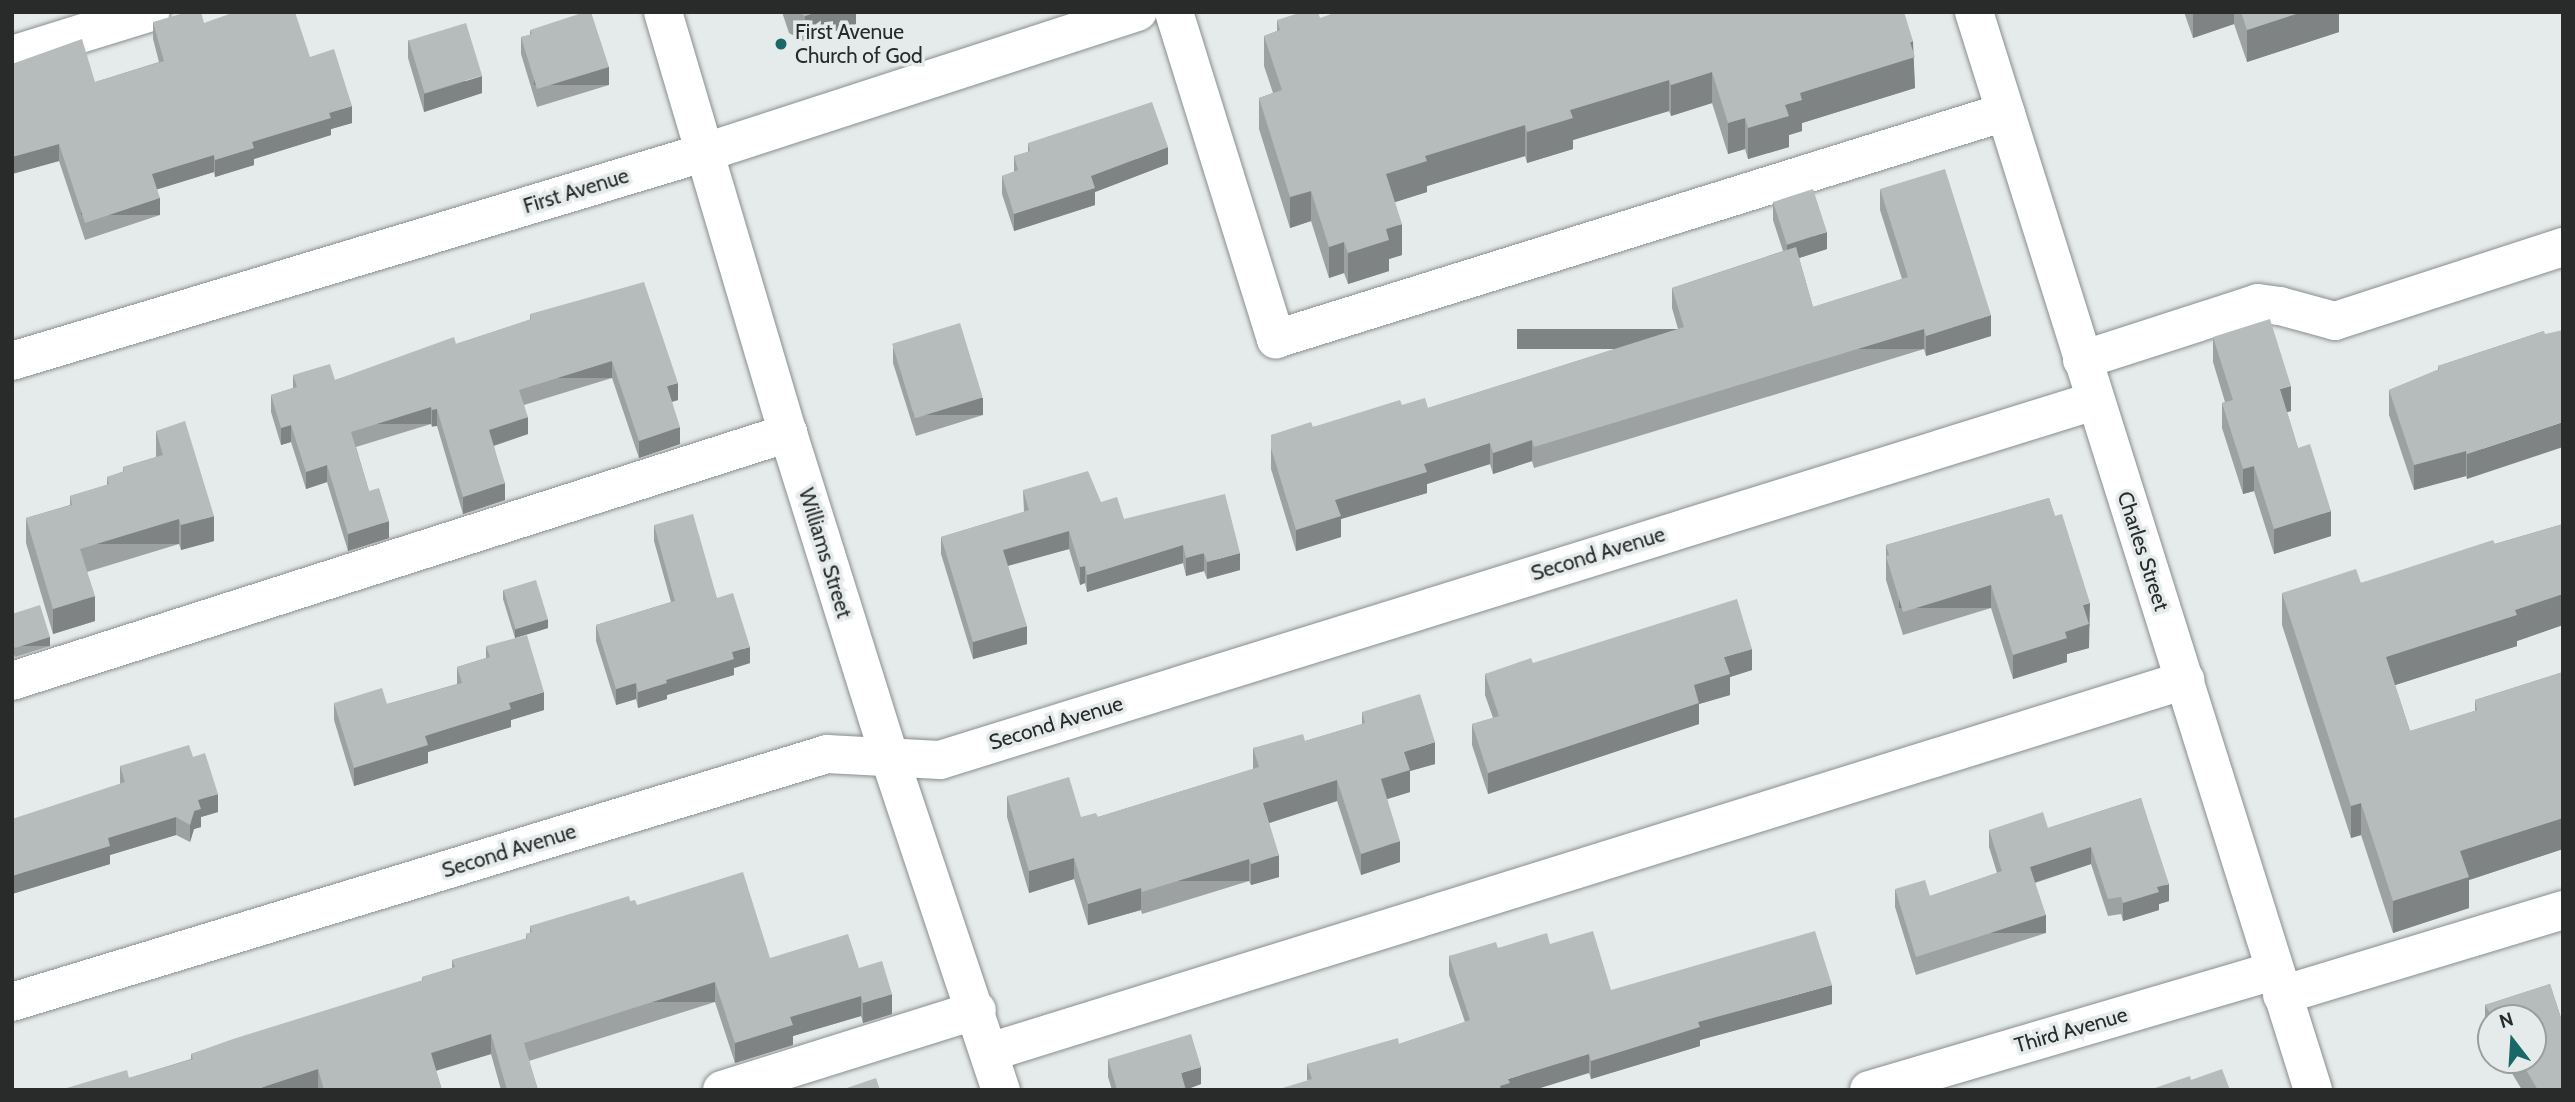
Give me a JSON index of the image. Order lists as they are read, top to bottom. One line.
{"streets":{"street":["First Avenue","Charles Street","Williams Street","Second Avenue","Third Avenue"]},"crossings":[["First Avenue","Williams Street"],["Charles Street","Second Avenue"],["Charles Street","Third Avenue"],["Williams Street","Second Avenue"]],"places":["First Avenue Church of God"],"north":"top"}
